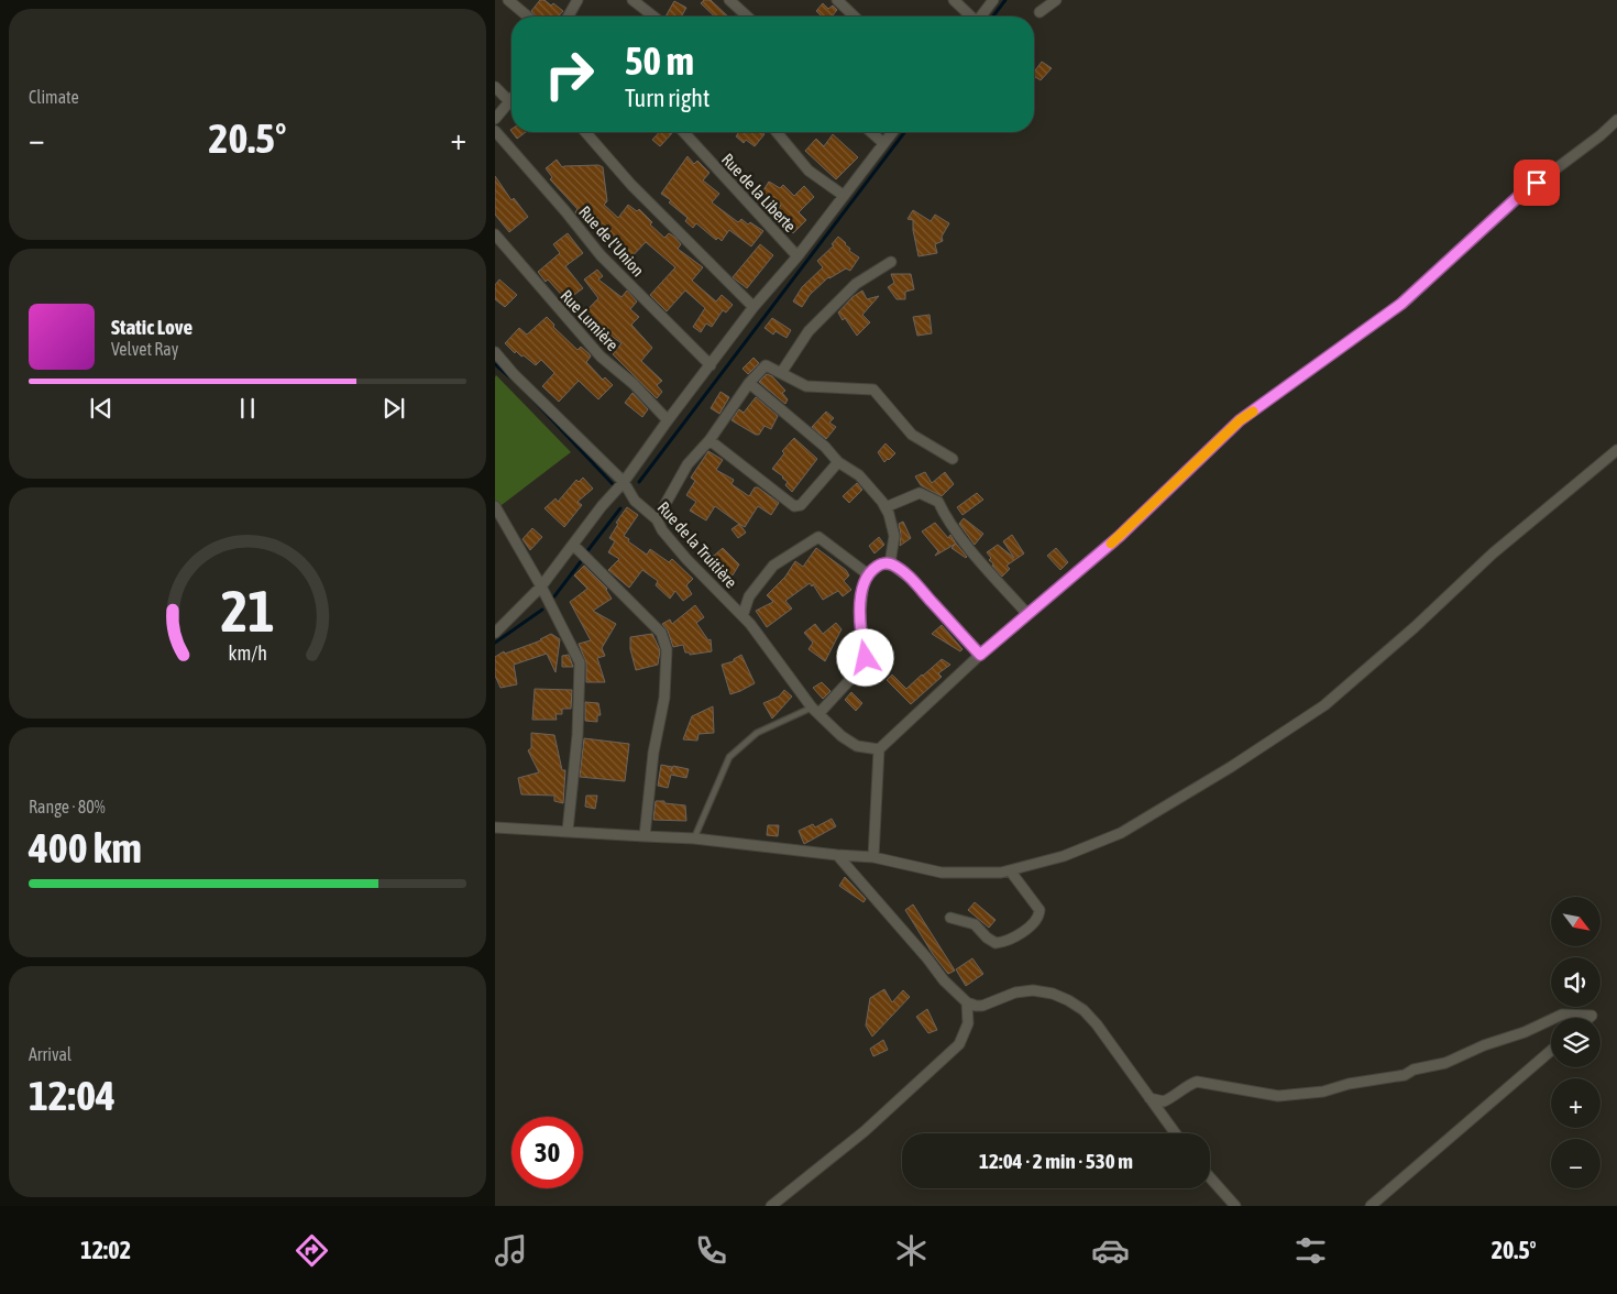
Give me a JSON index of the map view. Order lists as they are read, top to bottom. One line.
{"streets":{"street":["Rue de la Liberte","Rue de l'Union","Rue Lumière","Rue de la Truitière"]},"north":"bottom right","page":{"tile":["Climate",["Range · 80%","400 km"],["Arrival","12:04"]],"turn":["50 m","Turn right"],"heat":["−","20.5°","+"],"song":["Static Love","Velvet Ray"],"map_buttons":["+","−"],"limit":"30","trip":"12:04 · 2 min · 530 m","tabs":["12:02","20.5°"],"gauge":["21","km/h"]}}
